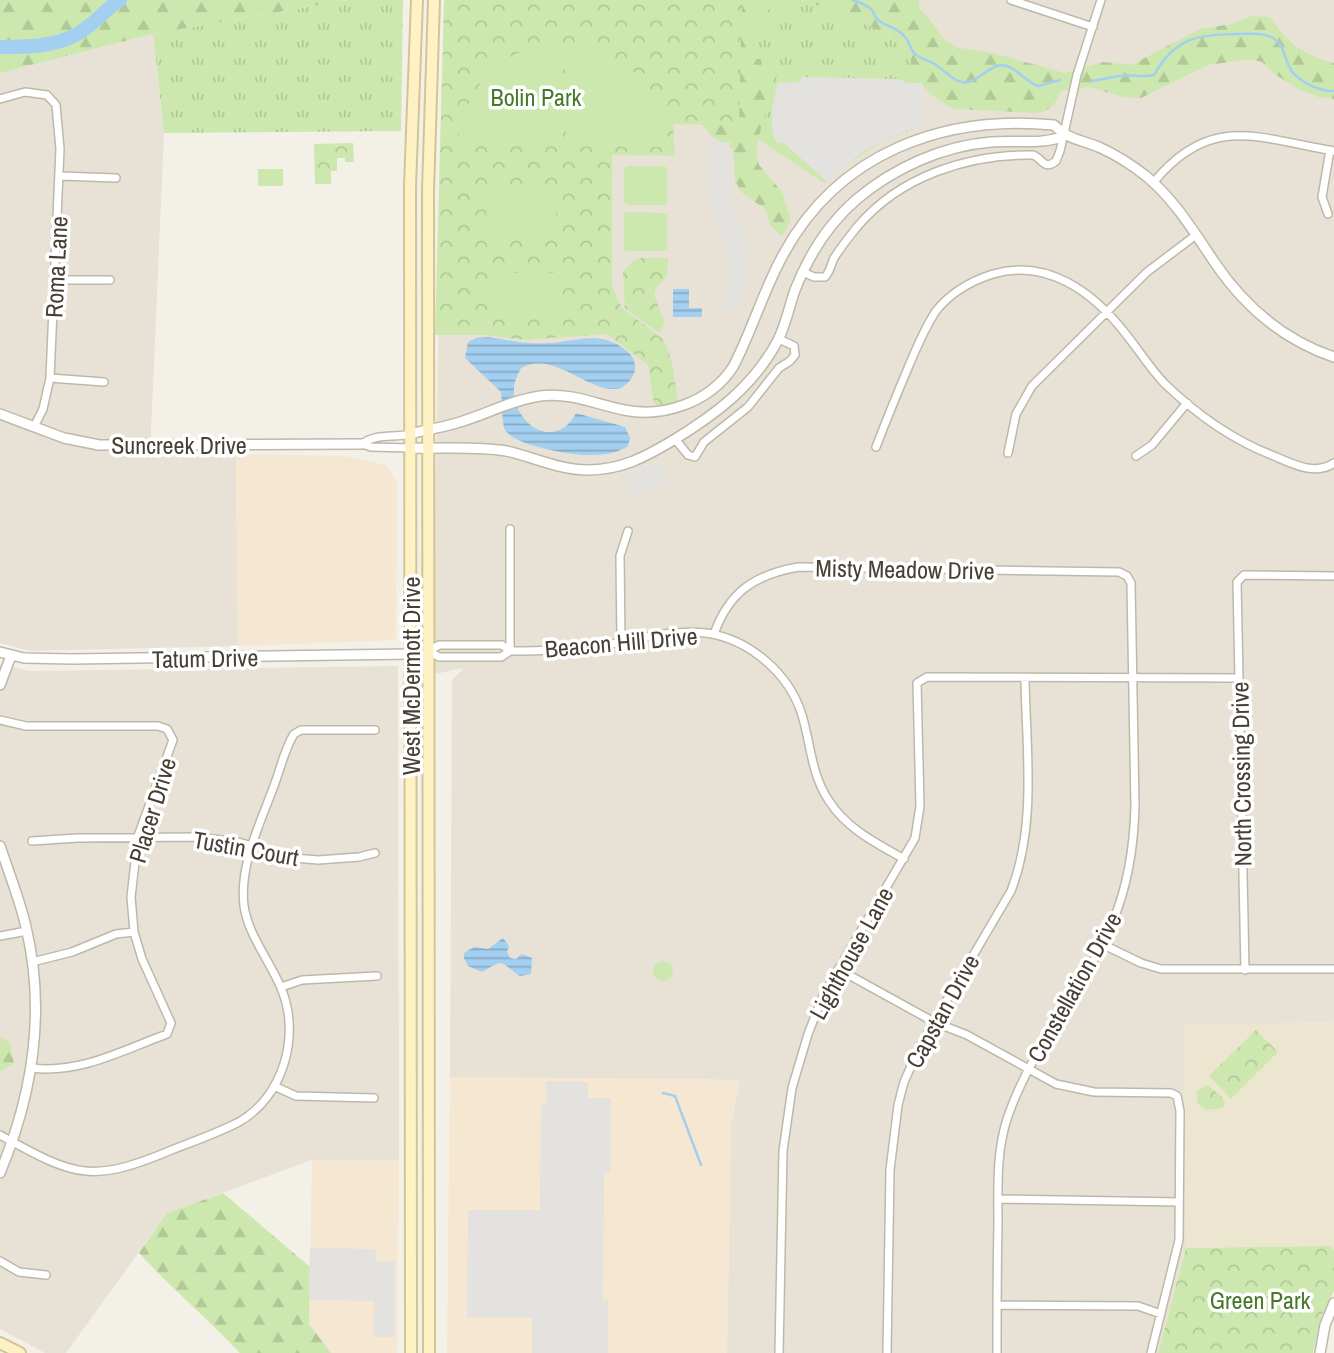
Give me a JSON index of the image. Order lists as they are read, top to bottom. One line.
{"streets":{"main road":["West McDermott Drive"],"street":["Roma Lane","Suncreek Drive","Misty Meadow Drive","Beacon Hill Drive","Tatum Drive","North Crossing Drive","Placer Drive","Tustin Court","Lighthouse Lane","Constellation Drive","Capstan Drive"]},"crossings":[["Roma Lane","Suncreek Drive"],["Suncreek Drive","West McDermott Drive"],["Misty Meadow Drive","Beacon Hill Drive"],["Misty Meadow Drive","Constellation Drive"],["Beacon Hill Drive","West McDermott Drive"],["Beacon Hill Drive","Lighthouse Lane"],["Tatum Drive","West McDermott Drive"],["Placer Drive","Tustin Court"],["Lighthouse Lane","Capstan Drive"]],"parks":["Bolin Park","Green Park"]}
